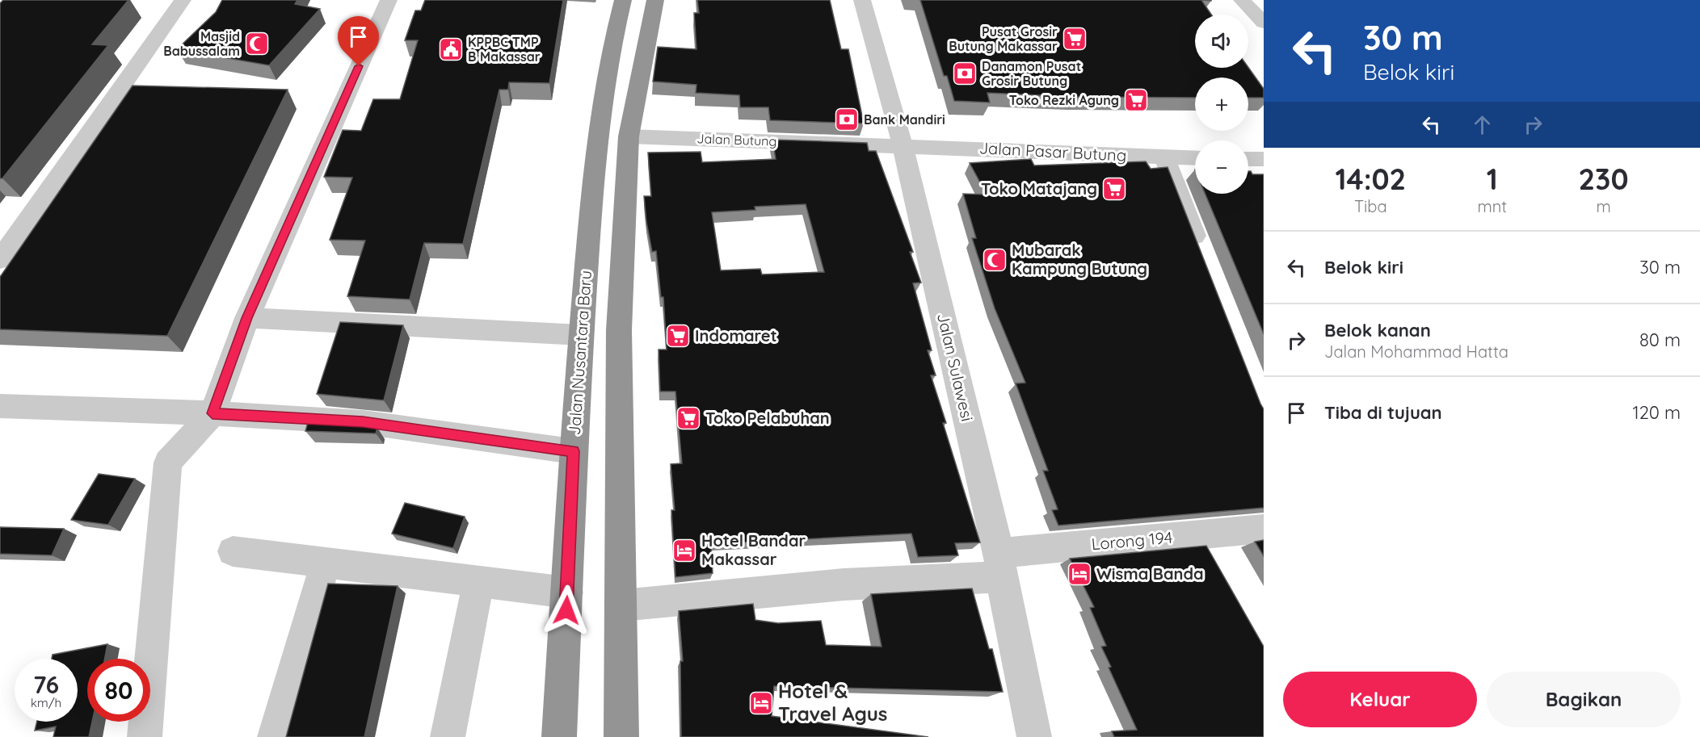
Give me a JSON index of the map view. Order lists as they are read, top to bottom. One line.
{"streets":{"highway":["Jalan Nusantara Baru"],"street":["Jalan Butung","Jalan Pasar Butung","Jalan Sulawesi","Lorong 194"]},"crossings":[["Jalan Butung","Jalan Pasar Butung"],["Jalan Butung","Jalan Sulawesi"],["Jalan Pasar Butung","Jalan Sulawesi"],["Jalan Sulawesi","Lorong 194"]],"places":{"supermarket":["Pusat Grosir Butung Makassar","Toko Rezki Agung","Toko Matajang","Indomaret","Toko Pelabuhan"],"mosque":["Masjid Babussalam","Mubarak Kampung Butung"],"public building":["KPPBC TMP B Makassar"],"bank":["Danamon Pusat Grosir Butung","Bank Mandiri"],"hotel":["Hotel Bandar Makassar","Wisma Banda","Hotel & Travel Agus"]},"page":{"turn":["30 m","Belok kiri"],"map_buttons":["+","−"],"eta":["14:02","Tiba","1","mnt","230","m"],"list":[{"name":"Belok kiri","value":"30 m"},{"name":"Belok kanan","note":"Jalan Mohammad Hatta","value":"80 m"},{"name":"Tiba di tujuan","value":"120 m"}],"speed":"76 km/h","limit":"80","buttons":["Keluar","Bagikan"]}}
